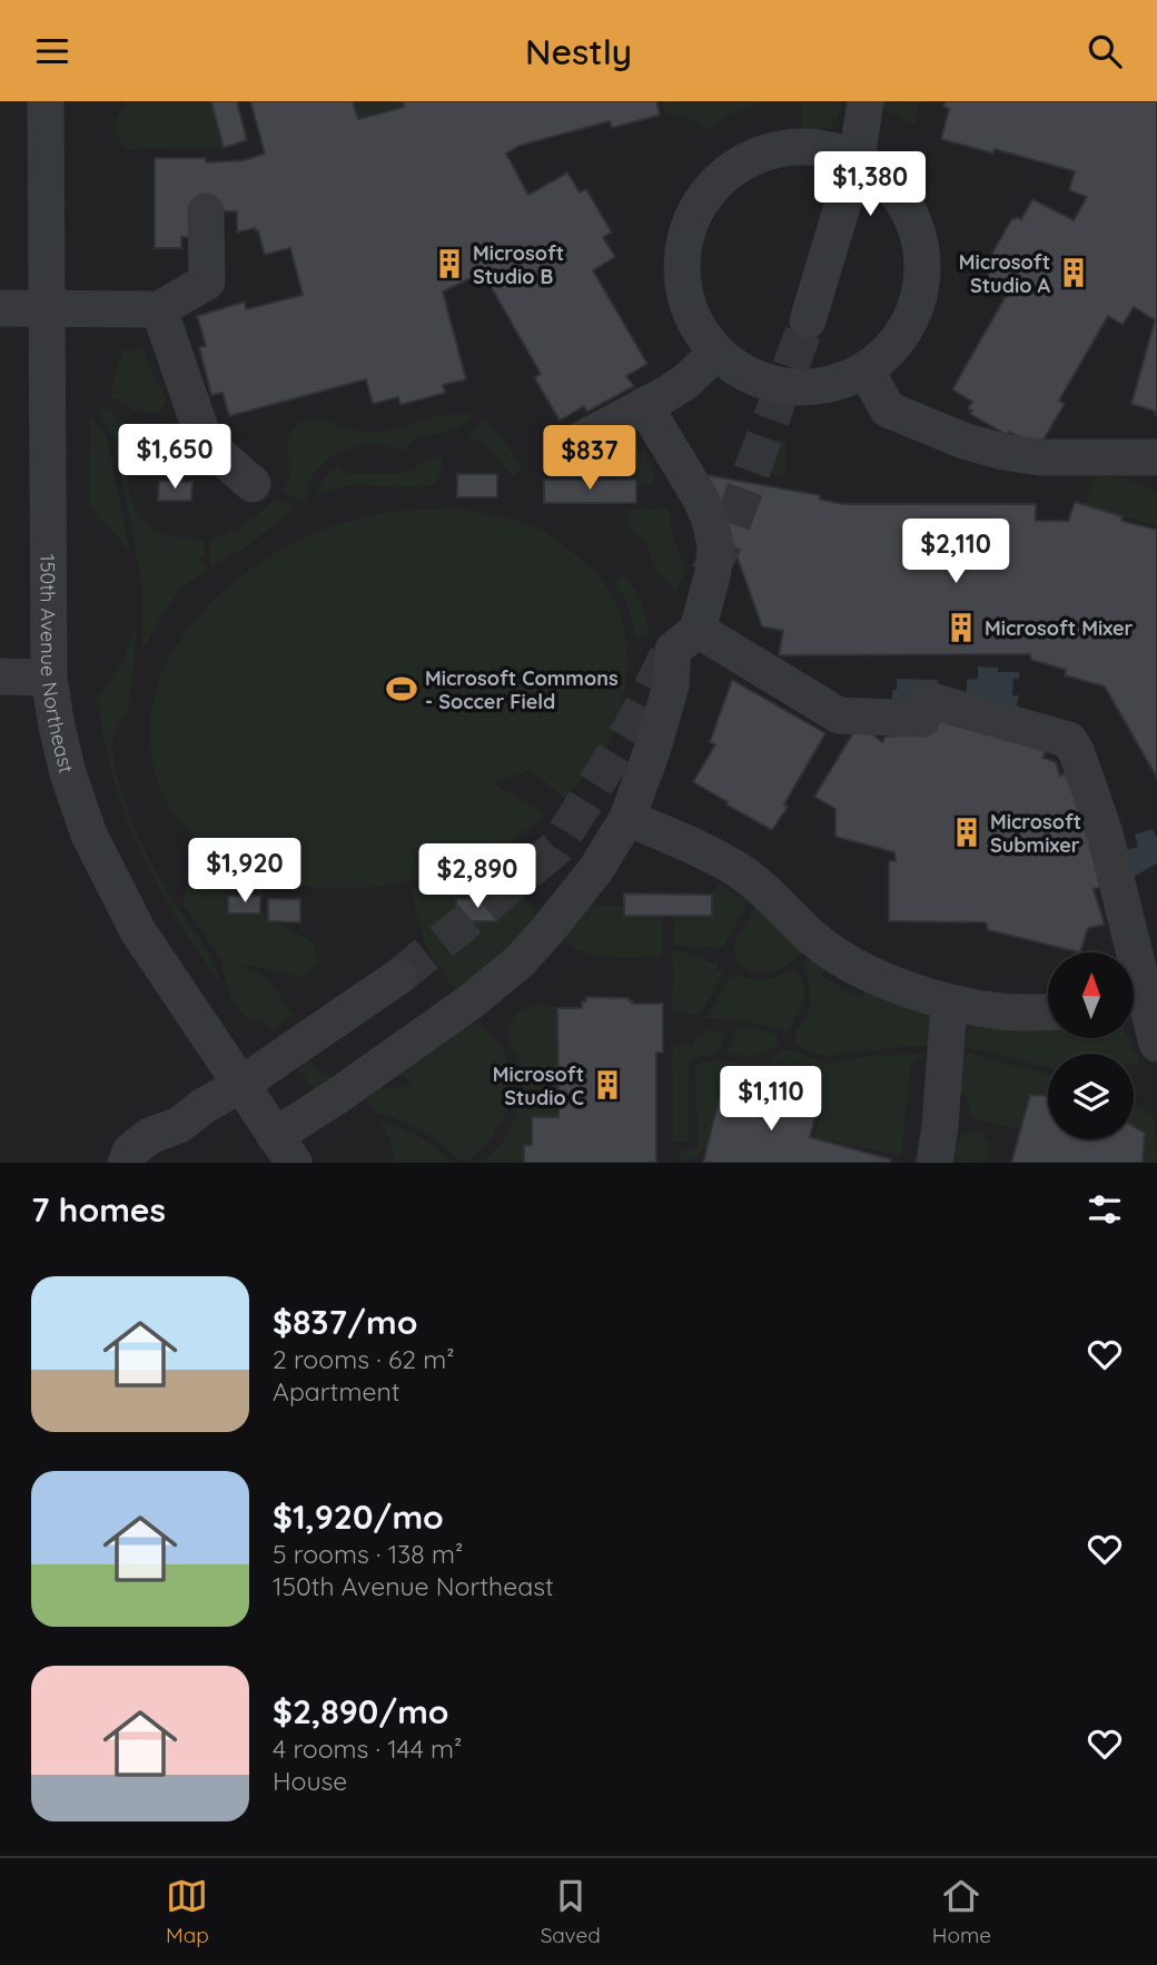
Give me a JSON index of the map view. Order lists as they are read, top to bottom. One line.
{"streets":{"street":["150th Avenue Northeast"]},"places":{"building":["Microsoft Studio B","Microsoft Studio A","Microsoft Mixer","Microsoft Submixer","Microsoft Studio C"],"sports":["Microsoft Commons - Soccer Field"]},"north":"top","page":{"header":"Nestly","price":["$1,380","$1,650","$837","$2,110","$1,920","$2,890","$1,110"],"heading":"7 homes","list":[{"name":"$837/mo","note":"2 rooms · 62 m² · Apartment"},{"name":"$1,920/mo","note":"5 rooms · 138 m² · 150th Avenue Northeast"},{"name":"$2,890/mo","note":"4 rooms · 144 m² · House"}],"tabs":["Map","Saved","Home"]}}
